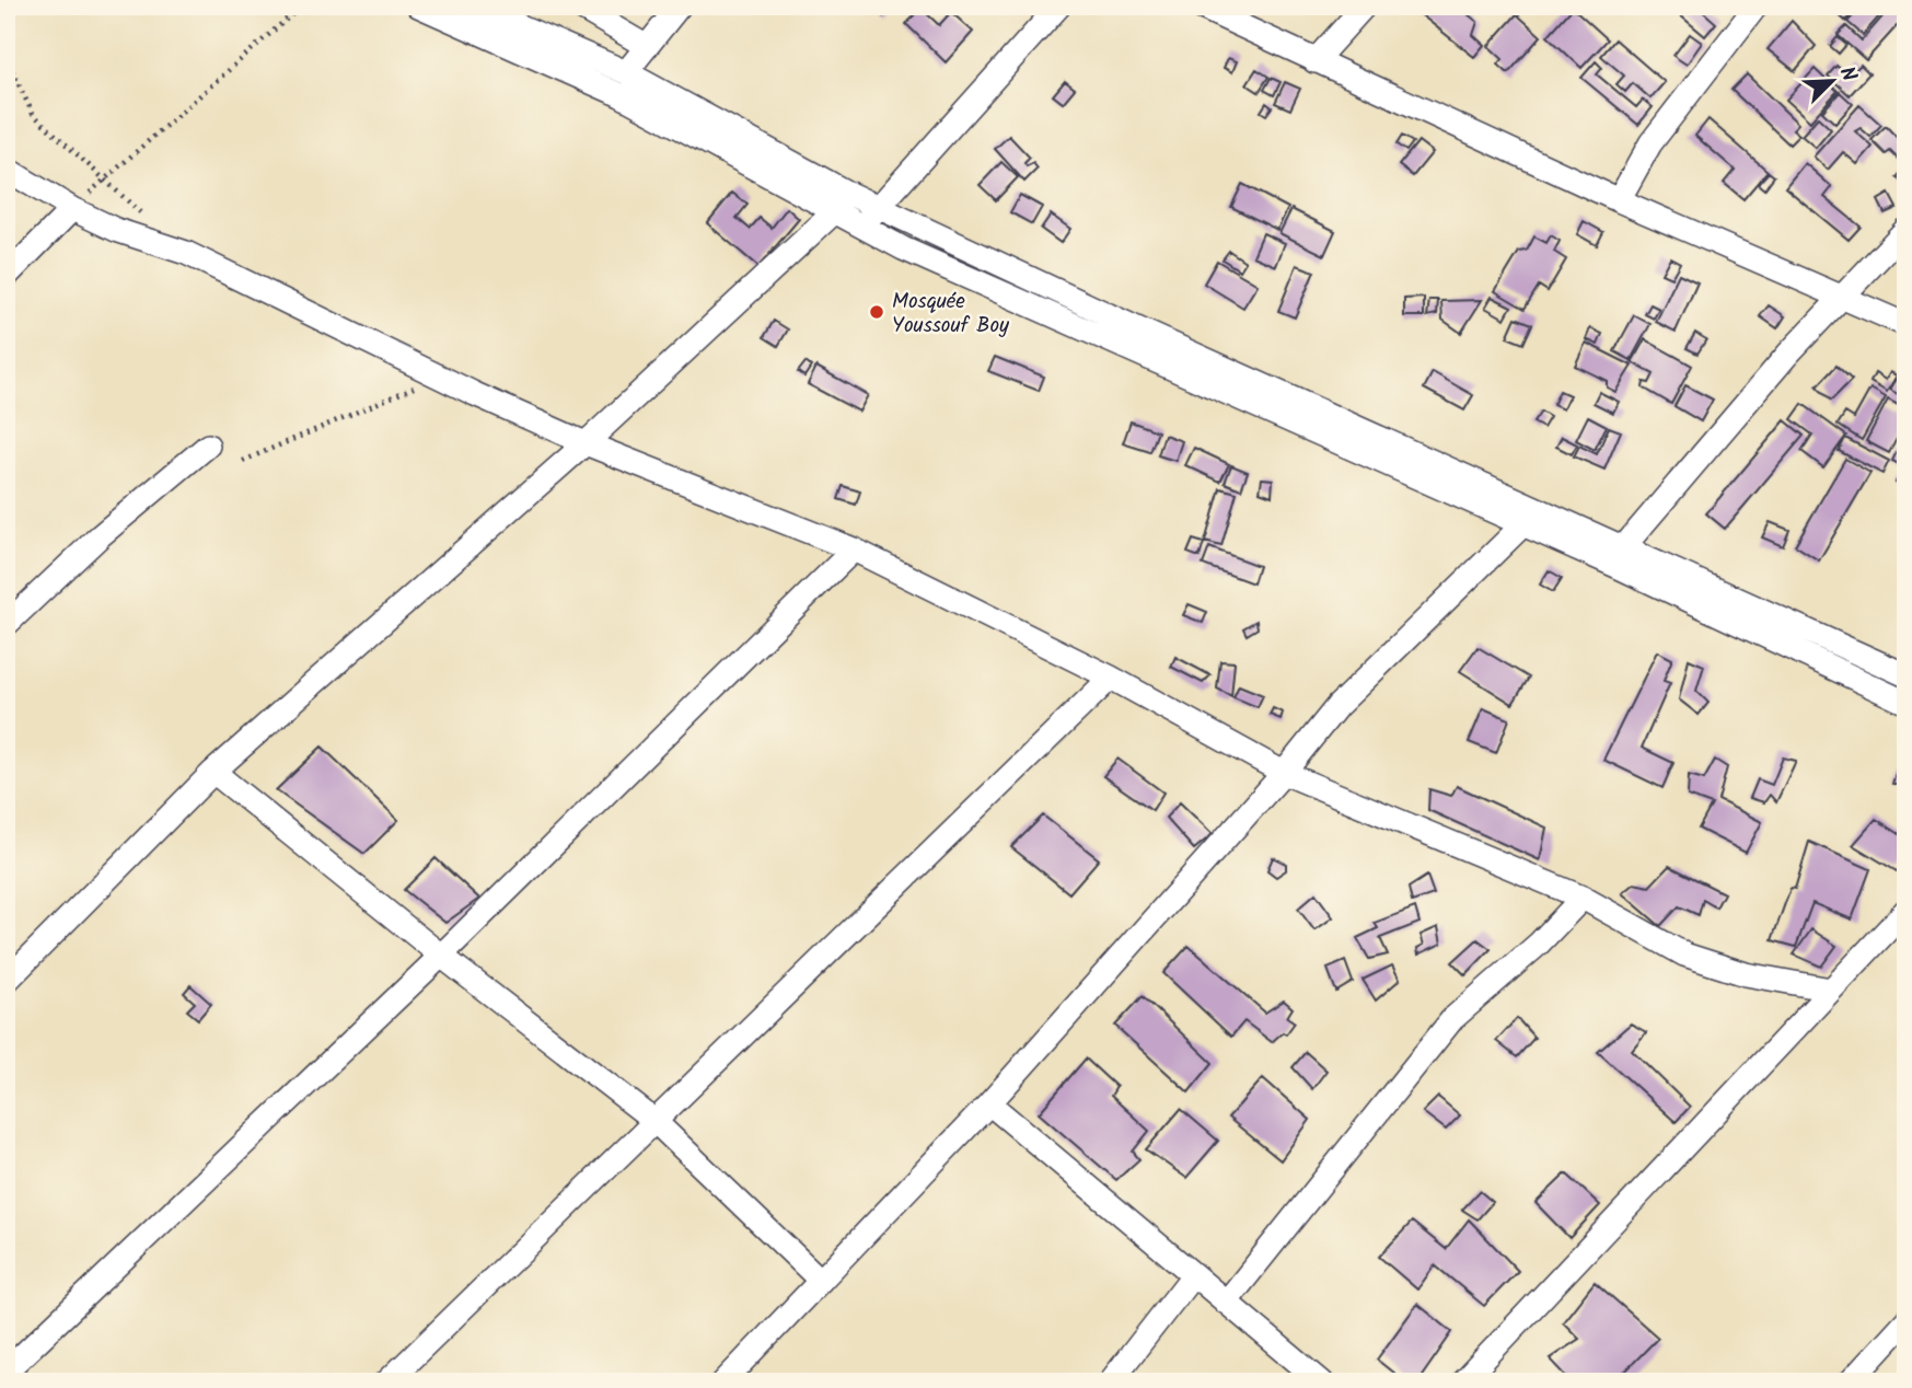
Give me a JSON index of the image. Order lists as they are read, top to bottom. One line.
{"places":["Mosquée Youssouf Boy"],"north":"top right"}
